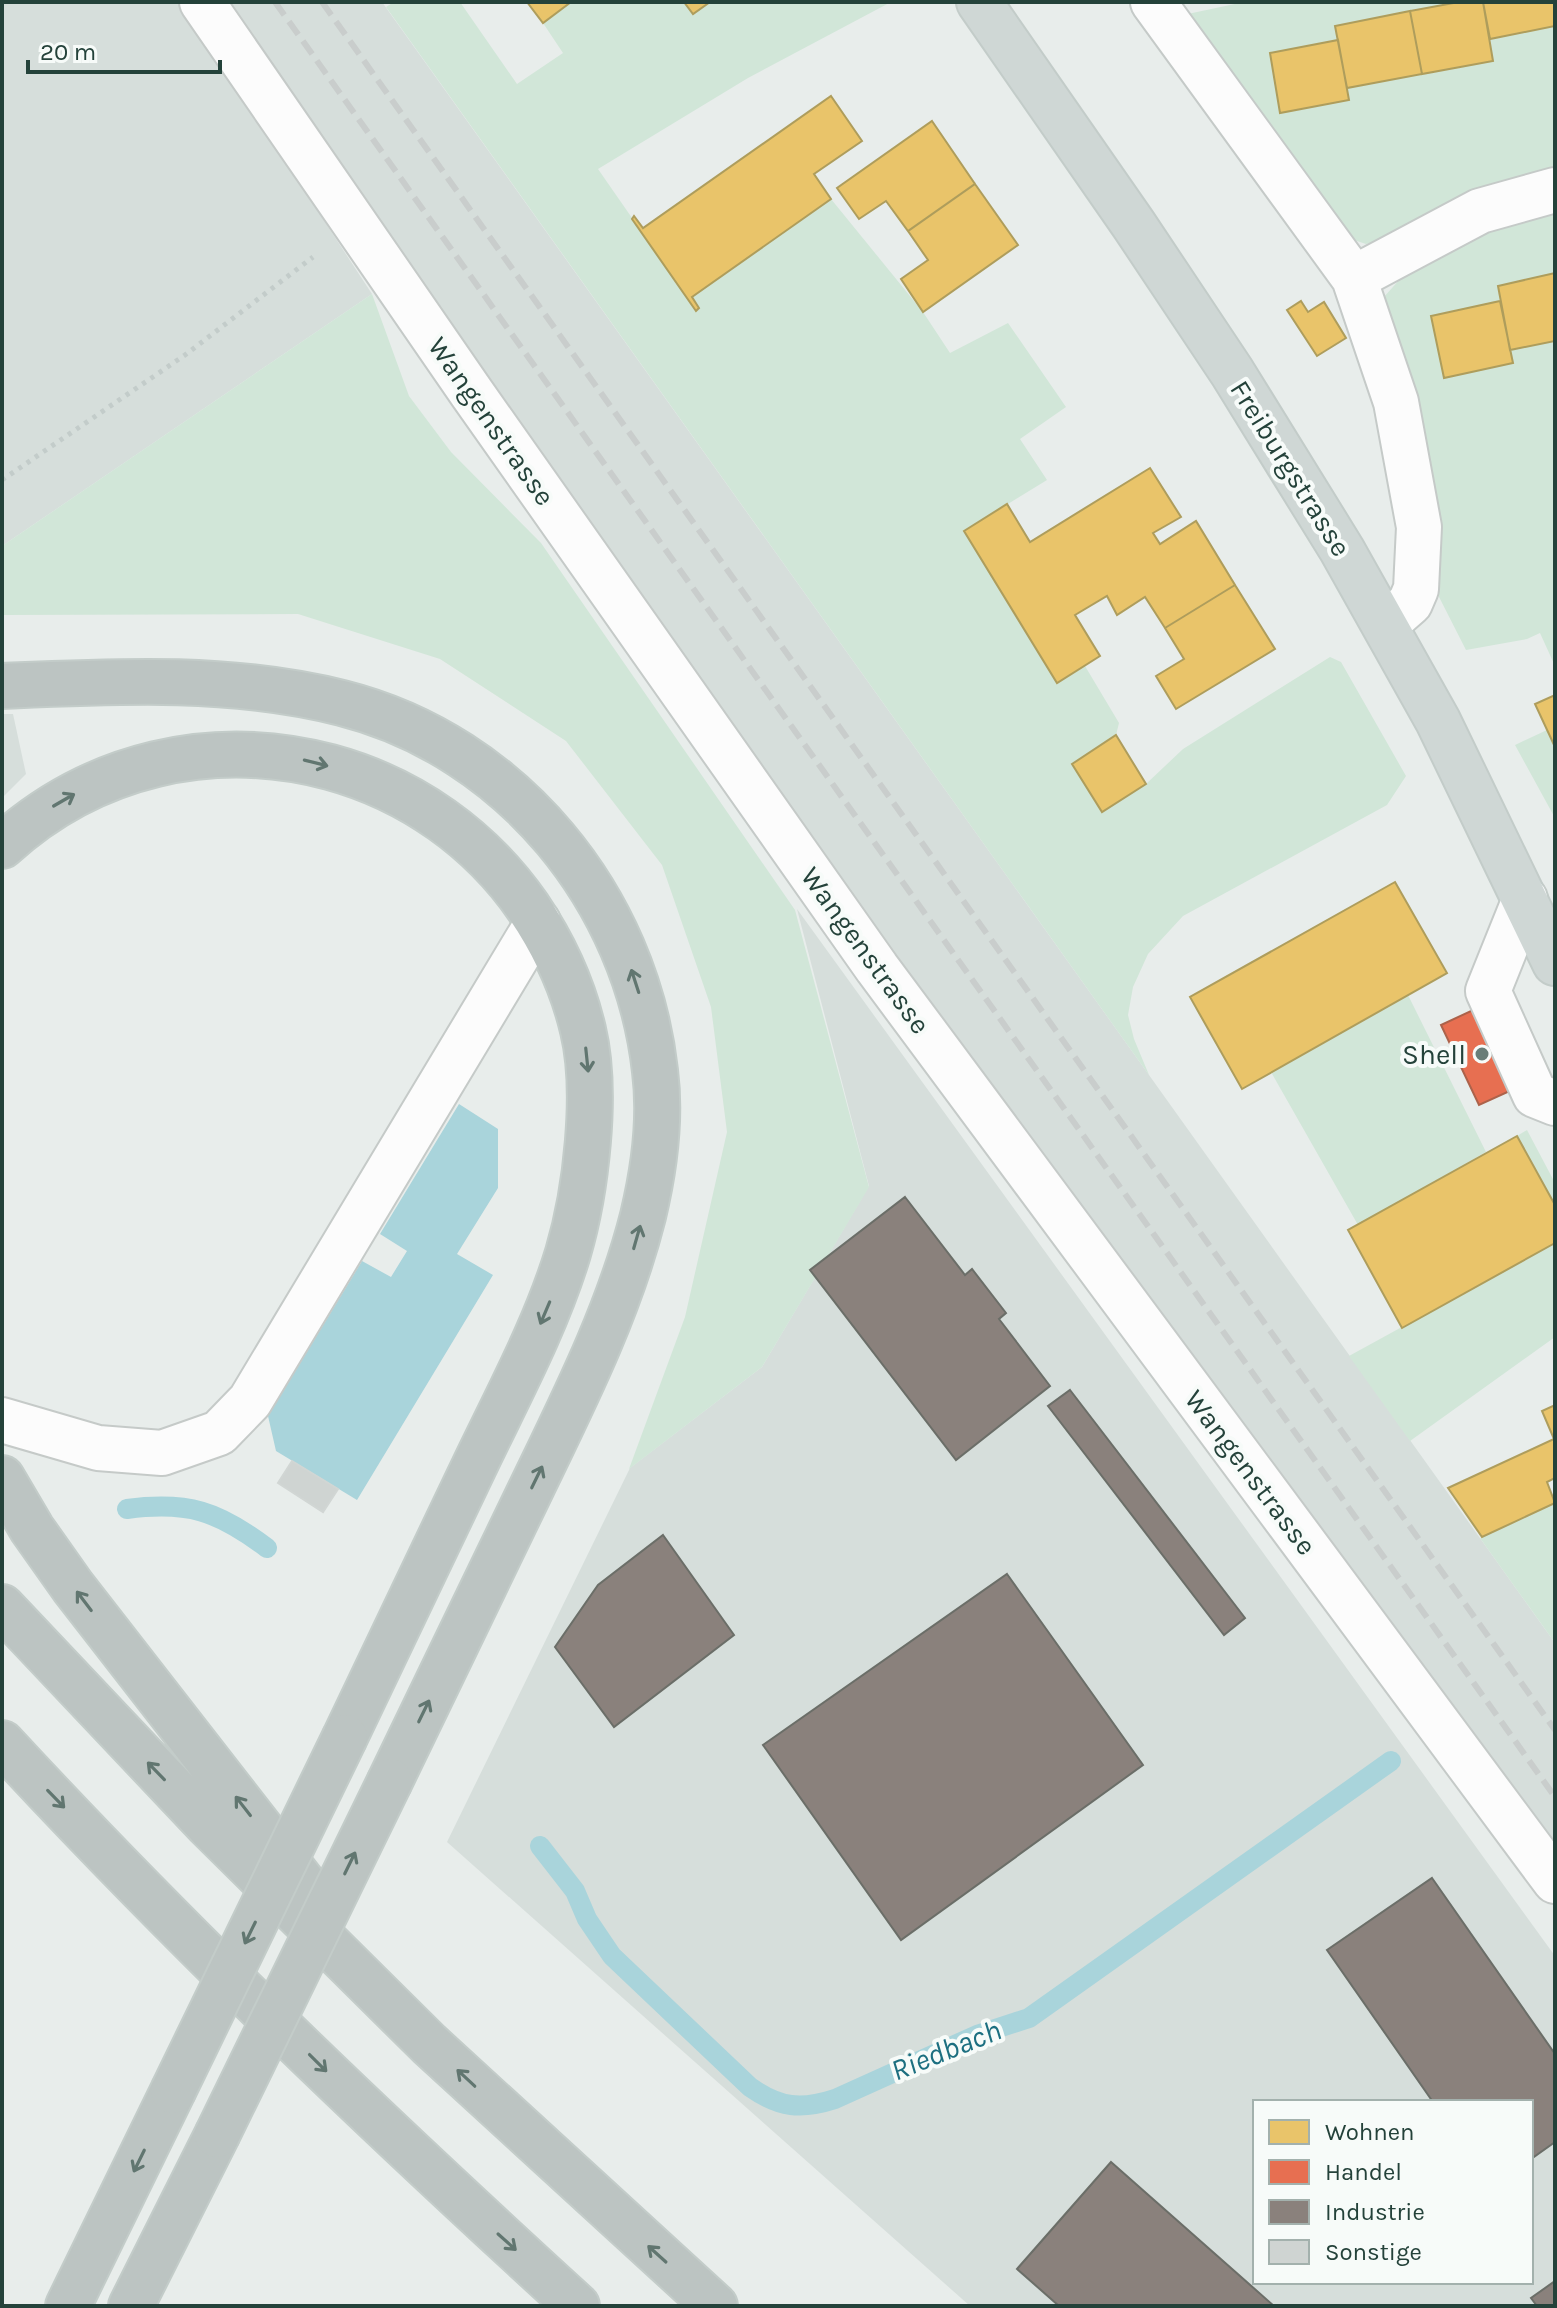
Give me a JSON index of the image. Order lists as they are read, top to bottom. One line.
{"streets":{"main road":["Freiburgstrasse"],"lane":["Wangenstrasse"]},"water":["Riedbach"],"places":["Shell"],"legend":["Wohnen","Handel","Industrie","Sonstige"],"scale_bar":"20 m"}
